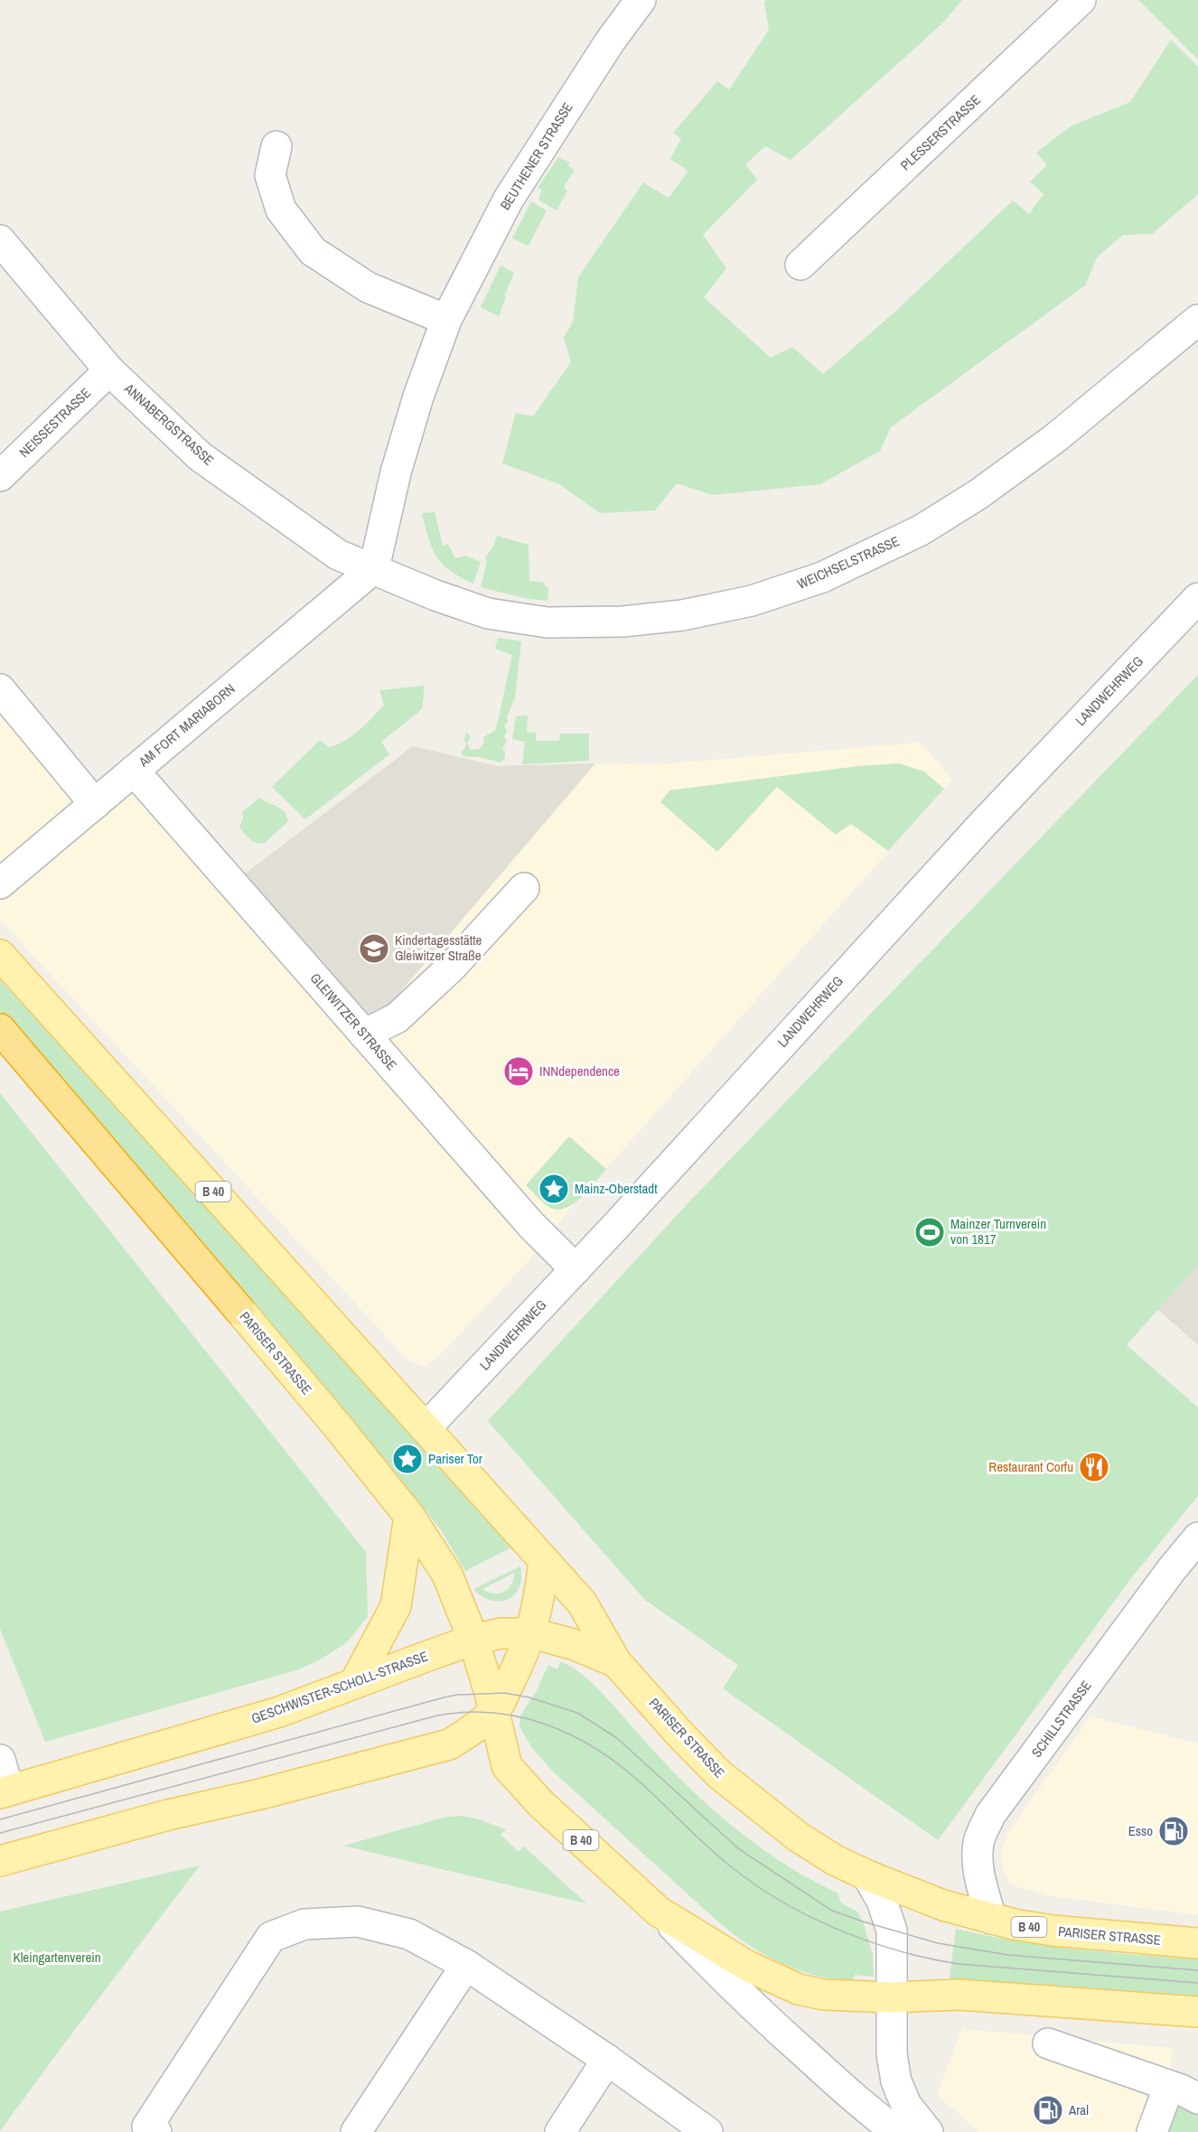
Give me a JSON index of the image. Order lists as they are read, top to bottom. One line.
{"streets":{"highway":["B 40","PARISER STRASSE"],"main road":["GESCHWISTER-SCHOLL-STRASSE"],"street":["PLESSERSTRASSE","BEUTHENER STRASSE","NEISSESTRASSE","ANNABERGSTRASSE","WEICHSELSTRASSE","LANDWEHRWEG","AM FORT MARIABORN","GLEIWITZER STRASSE","SCHILLSTRASSE"]},"crossings":[["BEUTHENER STRASSE","ANNABERGSTRASSE"],["BEUTHENER STRASSE","WEICHSELSTRASSE"],["BEUTHENER STRASSE","AM FORT MARIABORN"],["NEISSESTRASSE","ANNABERGSTRASSE"],["ANNABERGSTRASSE","WEICHSELSTRASSE"],["ANNABERGSTRASSE","AM FORT MARIABORN"],["WEICHSELSTRASSE","AM FORT MARIABORN"],["LANDWEHRWEG","GLEIWITZER STRASSE"],["LANDWEHRWEG","PARISER STRASSE"],["AM FORT MARIABORN","GLEIWITZER STRASSE"],["PARISER STRASSE","GESCHWISTER-SCHOLL-STRASSE"],["PARISER STRASSE","SCHILLSTRASSE"]],"parks":["Kleingartenverein"],"places":{"school or university":["Kindertagesstätte Gleiwitzer Straße"],"hotel":["INNdependence"],"place":["Mainz-Oberstadt","Pariser Tor"],"sports":["Mainzer Turnverein von 1817"],"restaurant":["Restaurant Corfu"],"fuel station":["Esso","Aral"]}}
